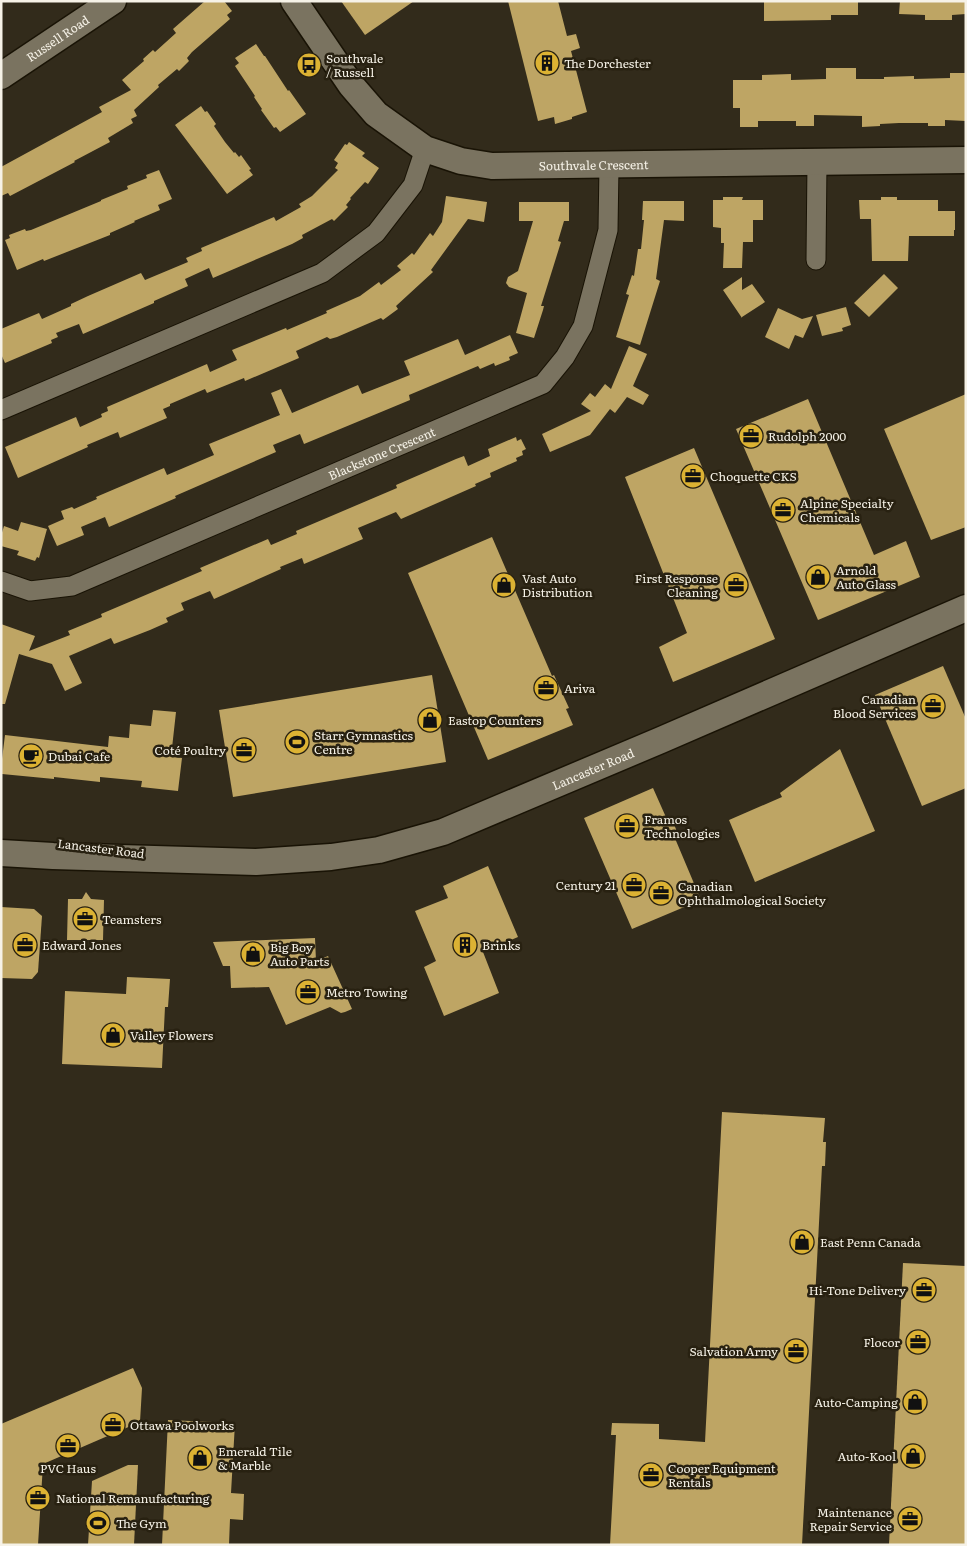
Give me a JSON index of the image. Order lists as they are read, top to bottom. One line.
{"streets":{"street":["Russell Road","Southvale Crescent","Blackstone Crescent","Lancaster Road"]},"crossings":[["Southvale Crescent","Blackstone Crescent"]],"places":{"building":["The Dorchester","Brinks"],"bus stop":["Southvale / Russell"],"office":["Rudolph 2000","Choquette CKS","Alpine Specialty Chemicals","First Response Cleaning","Ariva","Canadian Blood Services","Coté Poultry","Framos Technologies","Century 21","Canadian Ophthalmological Society","Teamsters","Edward Jones","Metro Towing","Hi-Tone Delivery","Flocor","Salvation Army","Ottawa Poolworks","PVC Haus","Cooper Equipment Rentals","National Remanufacturing","Maintenance Repair Service"],"shop":["Arnold Auto Glass","Vast Auto Distribution","Eastop Counters","Big Boy Auto Parts","Valley Flowers","East Penn Canada","Auto-Camping","Auto-Kool","Emerald Tile & Marble"],"sports":["Starr Gymnastics Centre","The Gym"],"cafe":["Dubai Cafe"]}}
